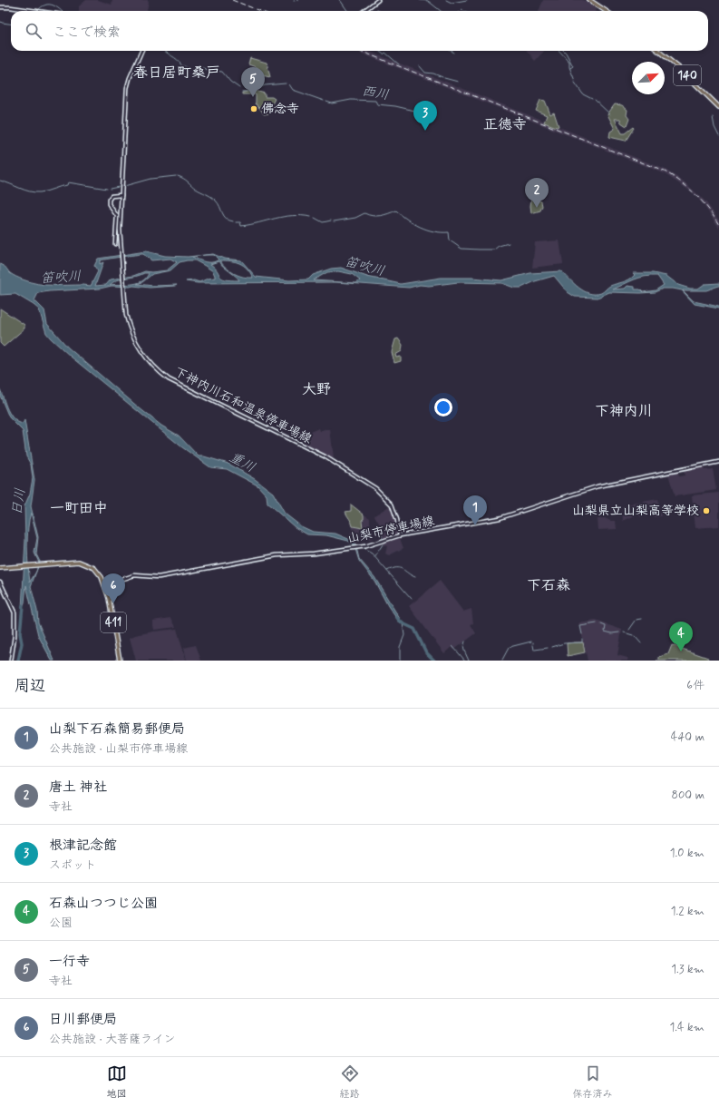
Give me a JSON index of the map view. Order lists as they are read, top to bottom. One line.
{"streets":{"highway":["140","411"],"main road":["下神内川石和温泉停車場線","山梨市停車場線"]},"crossings":[["下神内川石和温泉停車場線","山梨市停車場線"],["山梨市停車場線","411"]],"districts":["春日居町桑戸","正徳寺","大野","下神内川","一町田中","下石森"],"water":["西川","笛吹川","重川","日川"],"places":["佛念寺","山梨県立山梨高等学校"],"north":"top right","page":{"search":"ここで検索","pins":["5","3","2","1","6","4"],"heading":["周辺","6件"],"list":[{"mark":"1","name":"山梨下石森簡易郵便局","note":"公共施設 · 山梨市停車場線","value":"440 m"},{"mark":"2","name":"唐土 神社","note":"寺社","value":"800 m"},{"mark":"3","name":"根津記念館","note":"スポット","value":"1.0 km"},{"mark":"4","name":"石森山つつじ公園","note":"公園","value":"1.2 km"},{"mark":"5","name":"一行寺","note":"寺社","value":"1.3 km"},{"mark":"6","name":"日川郵便局","note":"公共施設 · 大菩薩ライン","value":"1.4 km"}],"nav":["地図","経路","保存済み"]}}
